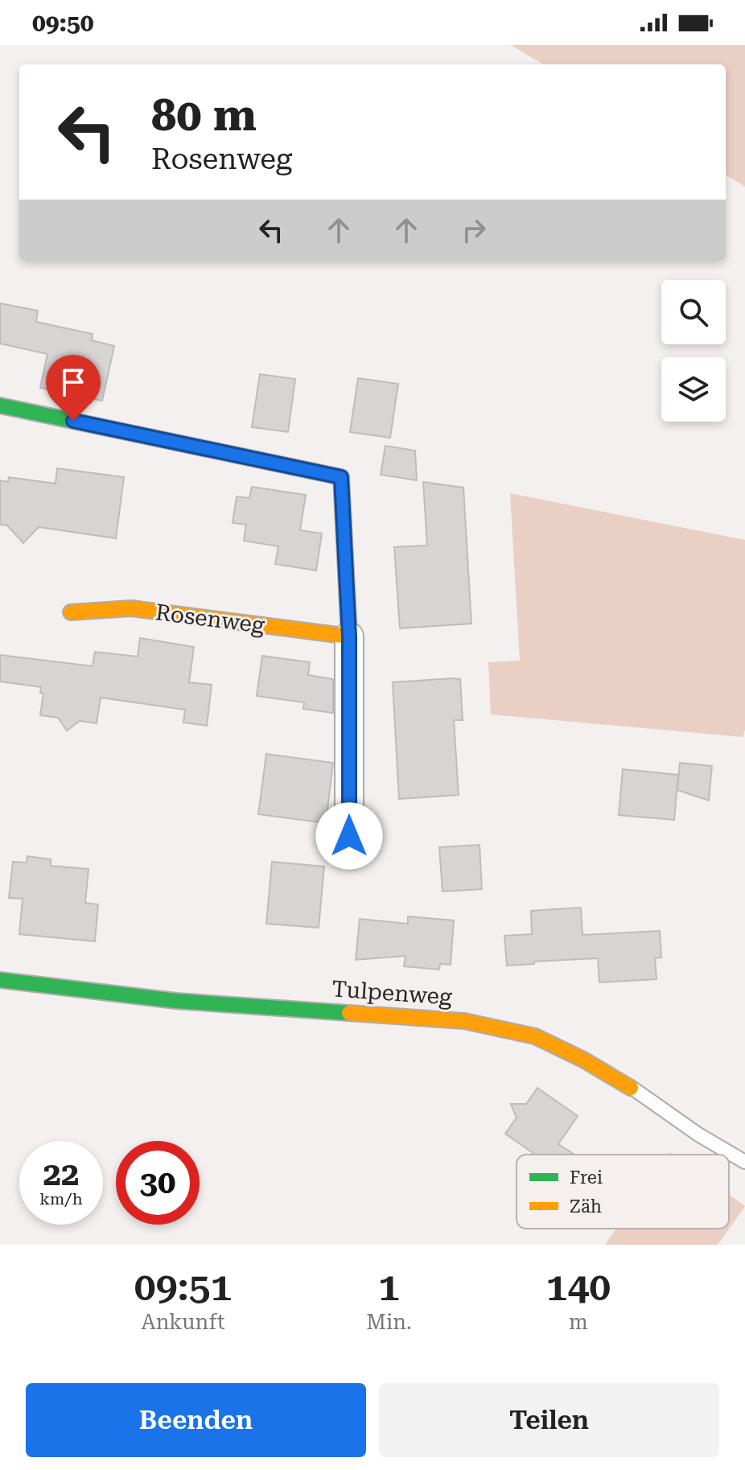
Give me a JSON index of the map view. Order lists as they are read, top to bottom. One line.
{"streets":{"street":["Rosenweg","Tulpenweg"]},"legend":["Frei","Zäh"],"page":{"status":"09:50","turn":["80 m","Rosenweg"],"speed":"22 km/h","limit":"30","eta":["09:51","Ankunft","1","Min.","140","m"],"buttons":["Beenden","Teilen"]}}
